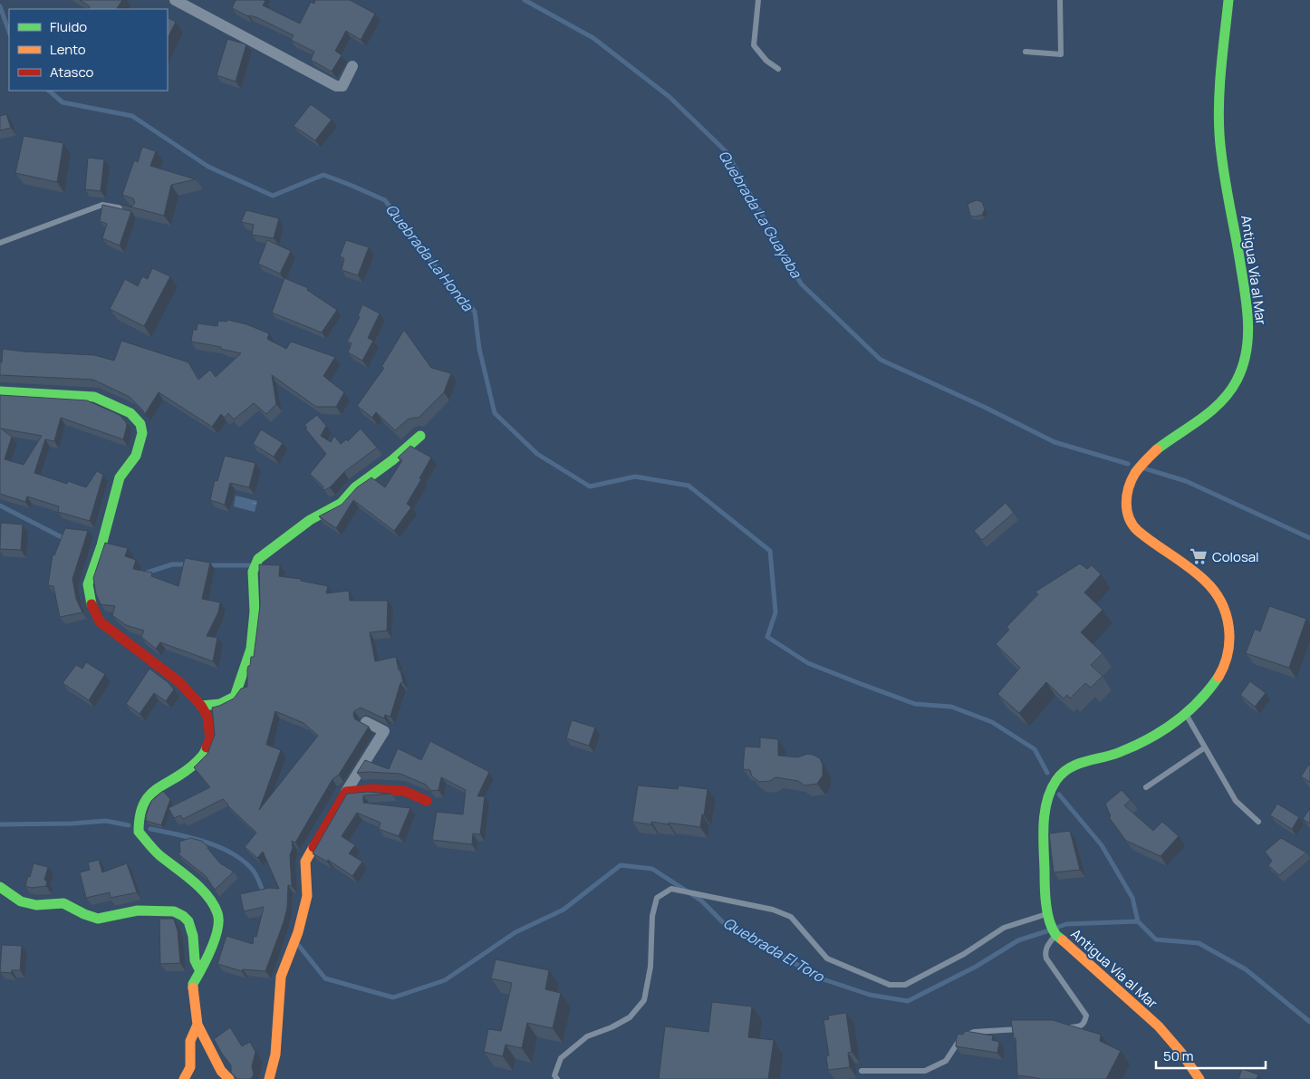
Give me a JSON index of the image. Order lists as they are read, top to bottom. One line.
{"streets":{"street":["Antigua Vía al Mar"]},"water":["Quebrada La Guayaba","Quebrada La Honda","Quebrada El Toro"],"places":{"supermarket":["Colosal"]},"legend":["Fluido","Lento","Atasco"],"scale_bar":"50 m"}
